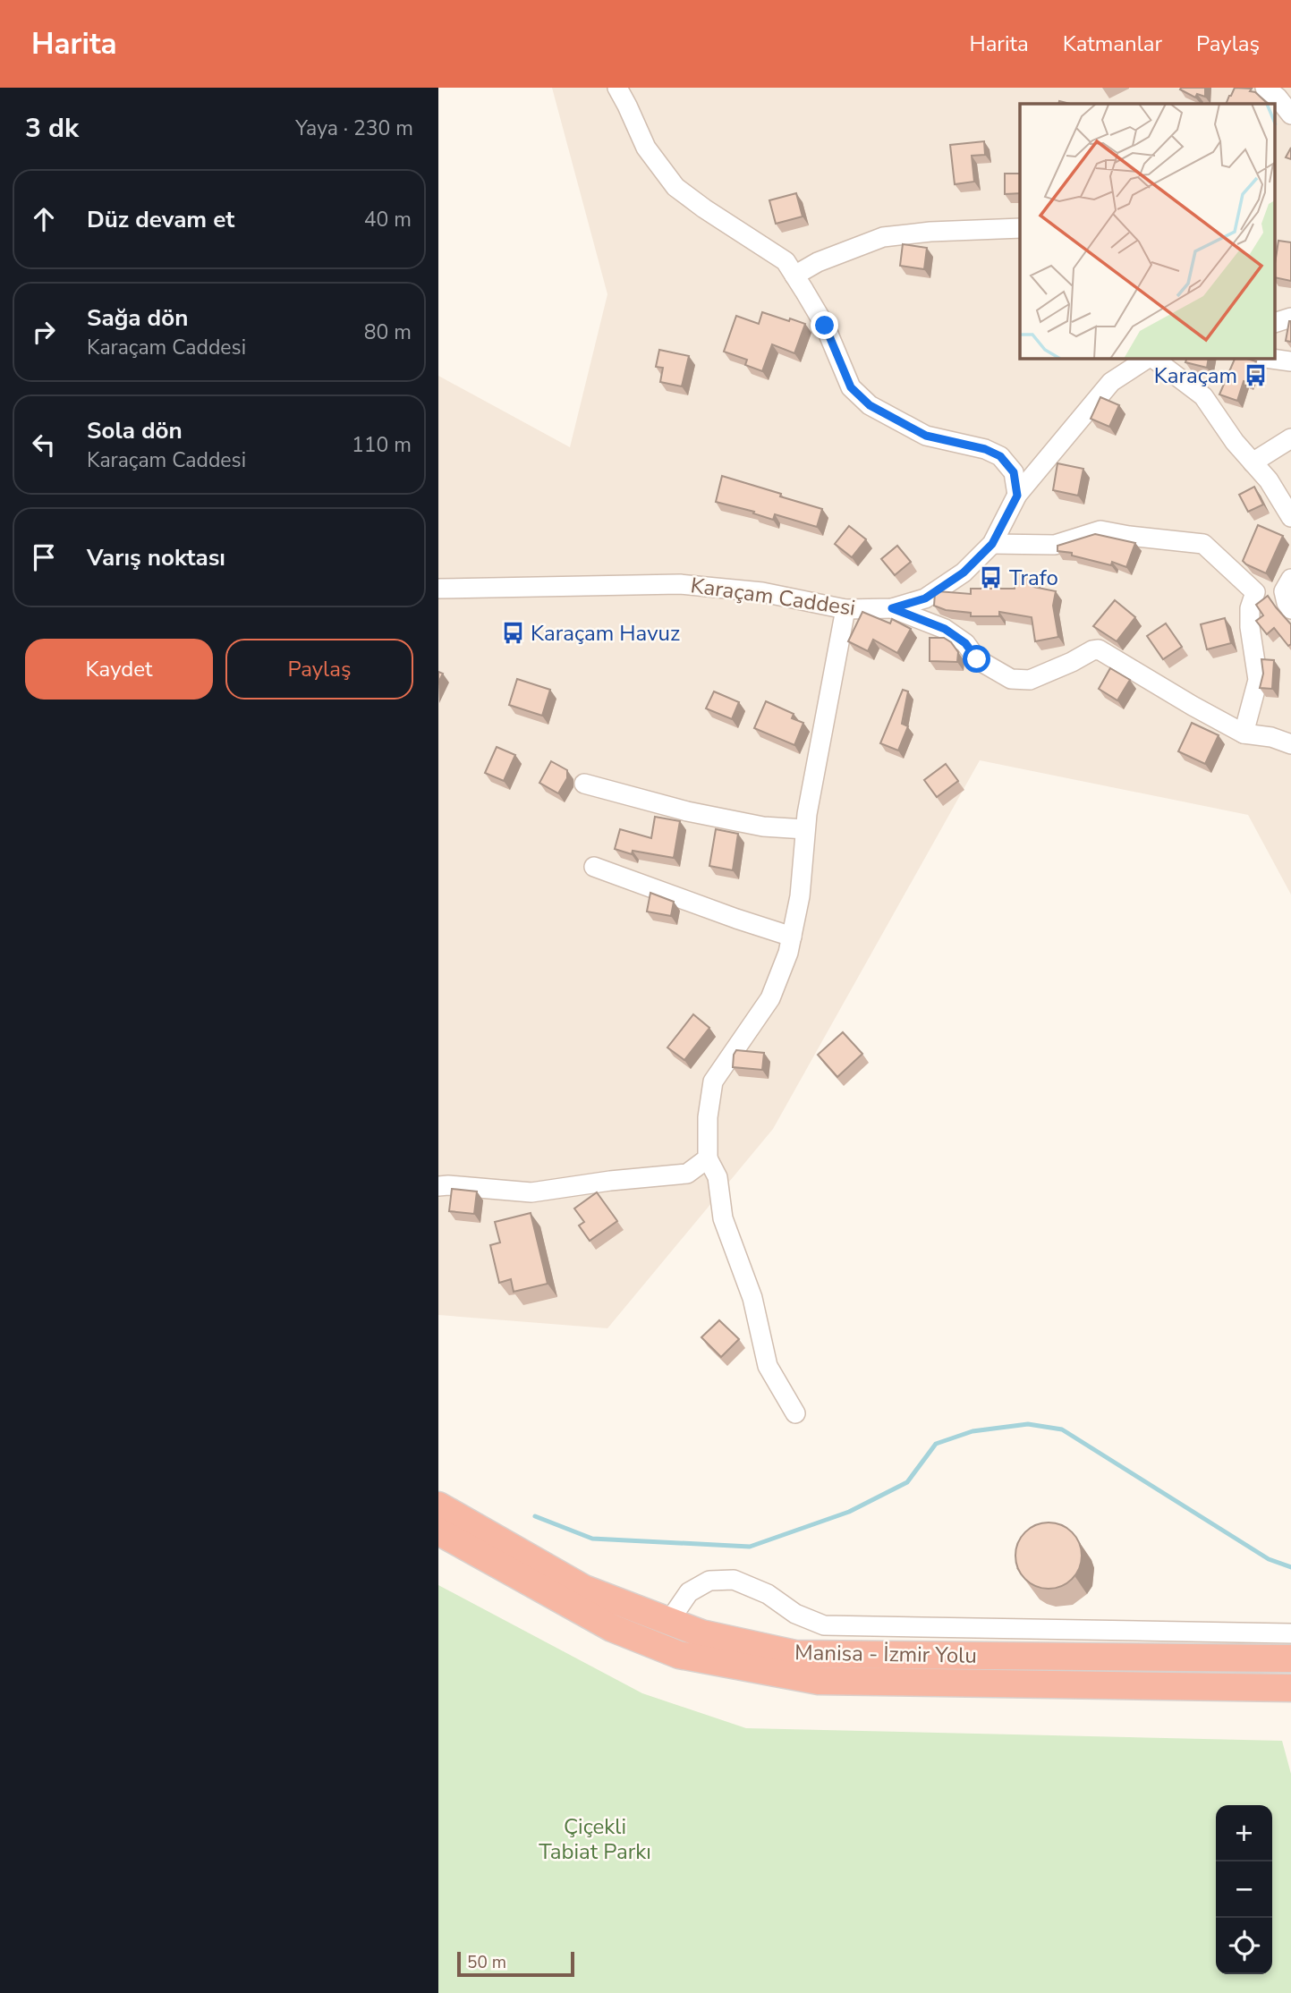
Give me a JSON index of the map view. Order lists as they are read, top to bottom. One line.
{"streets":{"highway":["Manisa - İzmir Yolu"],"street":["Karaçam Caddesi"]},"parks":["Çiçekli Tabiat Parkı"],"places":{"bus stop":["Karaçam","Trafo","Karaçam Havuz"]},"scale_bar":"50 m","page":{"header":"Harita","nav":["Harita","Katmanlar","Paylaş"],"heading":["3 dk","Yaya · 230 m"],"list":[["Düz devam et","40 m"],["Sağa dön","Karaçam Caddesi","80 m"],["Sola dön","Karaçam Caddesi","110 m"],"Varış noktası"],"buttons":["Kaydet","Paylaş"],"map_buttons":["+","−"],"scale":"50 m"}}
